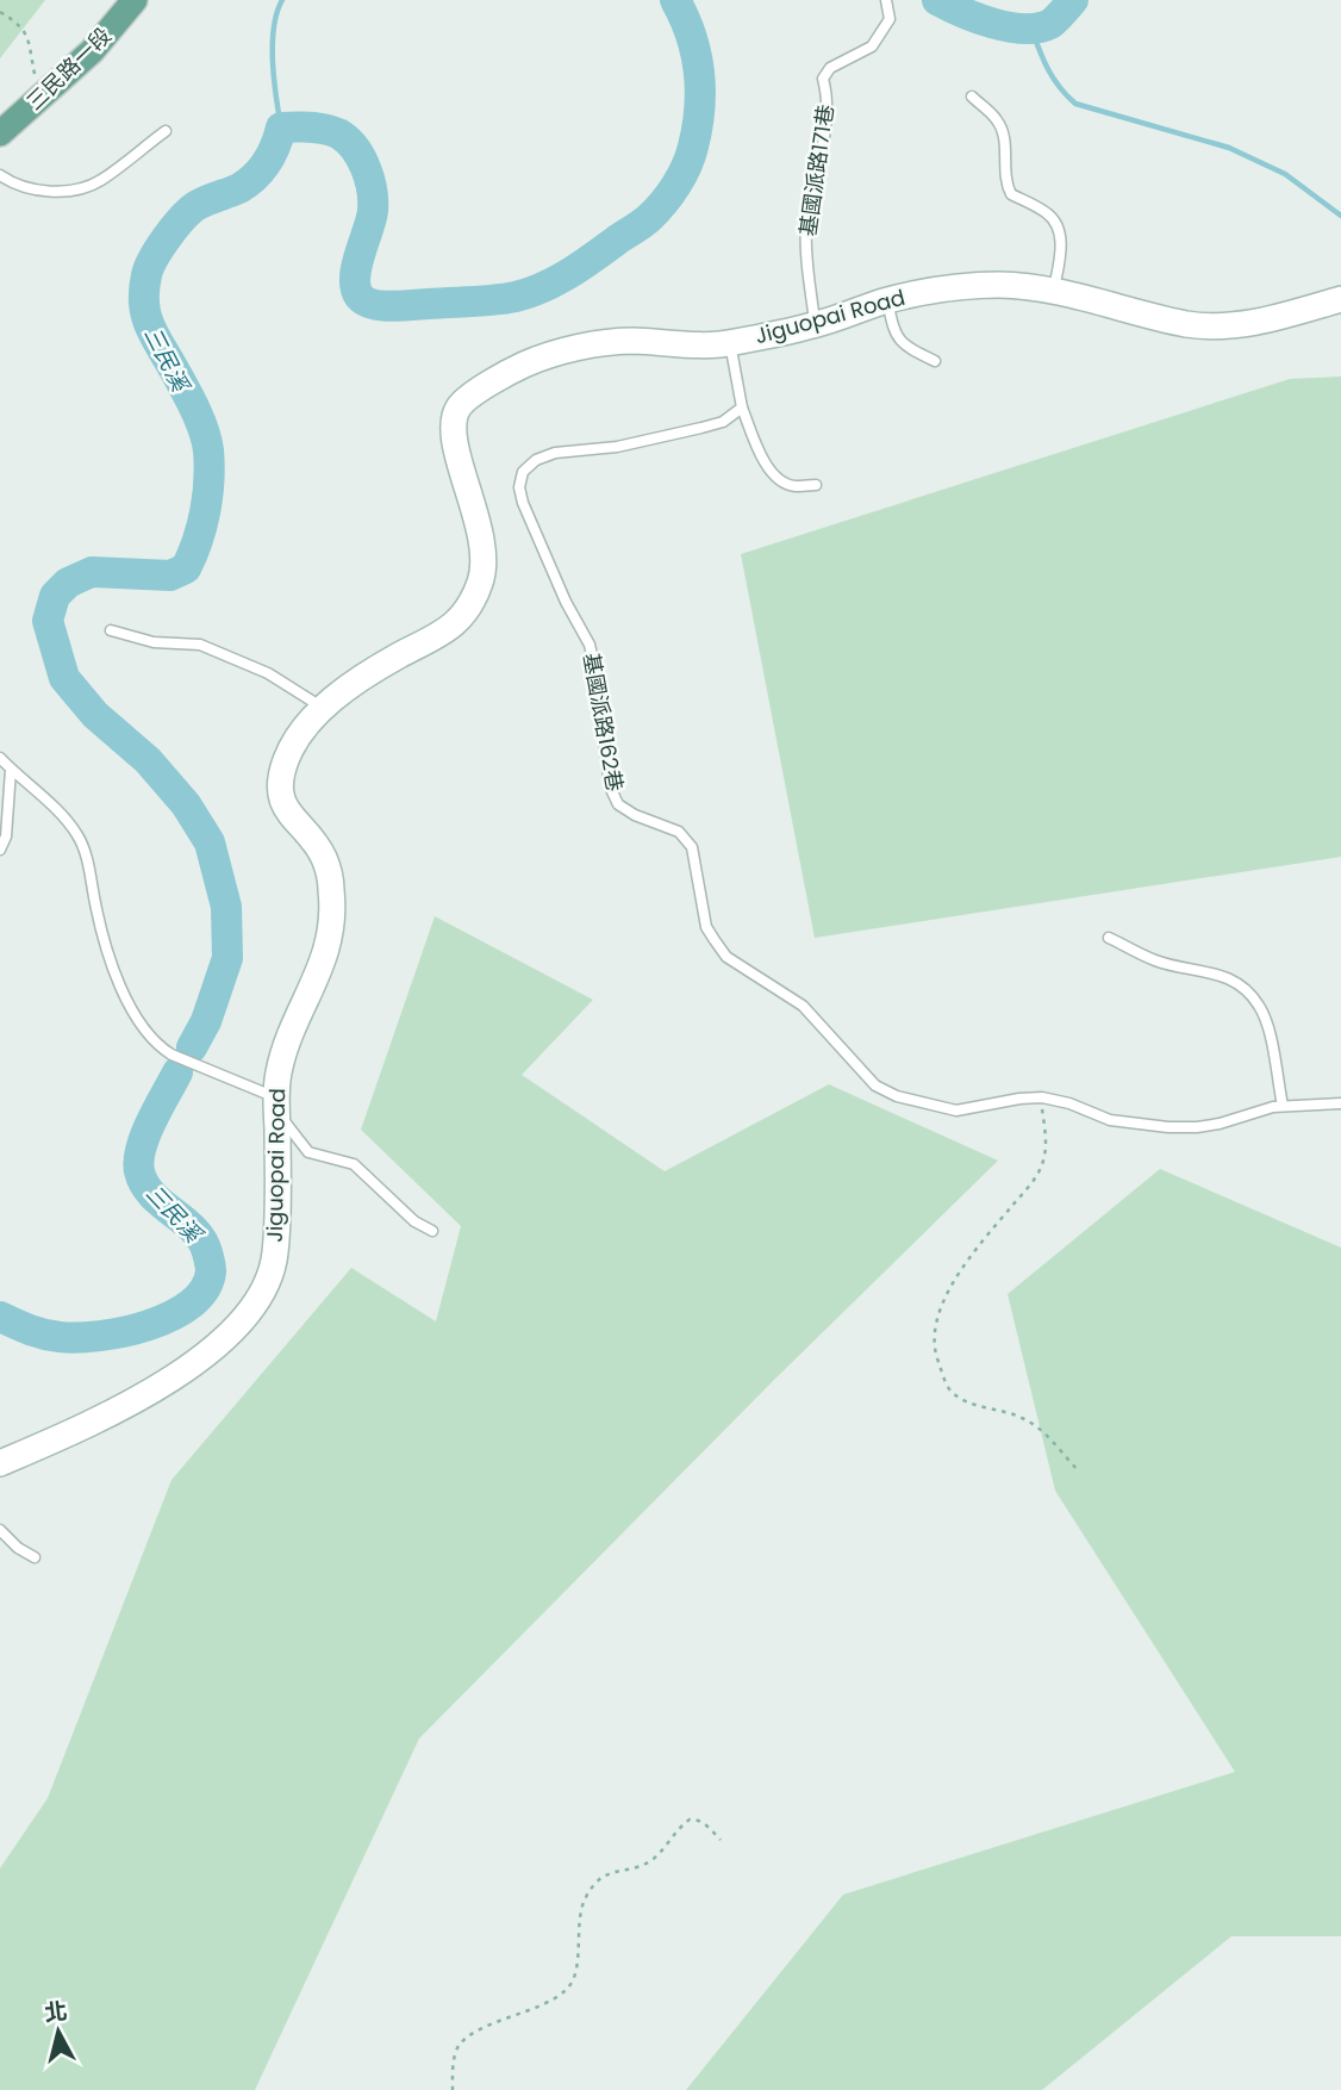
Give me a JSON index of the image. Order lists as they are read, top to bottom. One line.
{"streets":{"main road":["三民路一段"],"street":["Jiguopai Road"],"lane":["基國派路171巷","基國派路162巷"]},"crossings":[["基國派路171巷","Jiguopai Road"]],"water":["三民溪"],"north":"top"}
